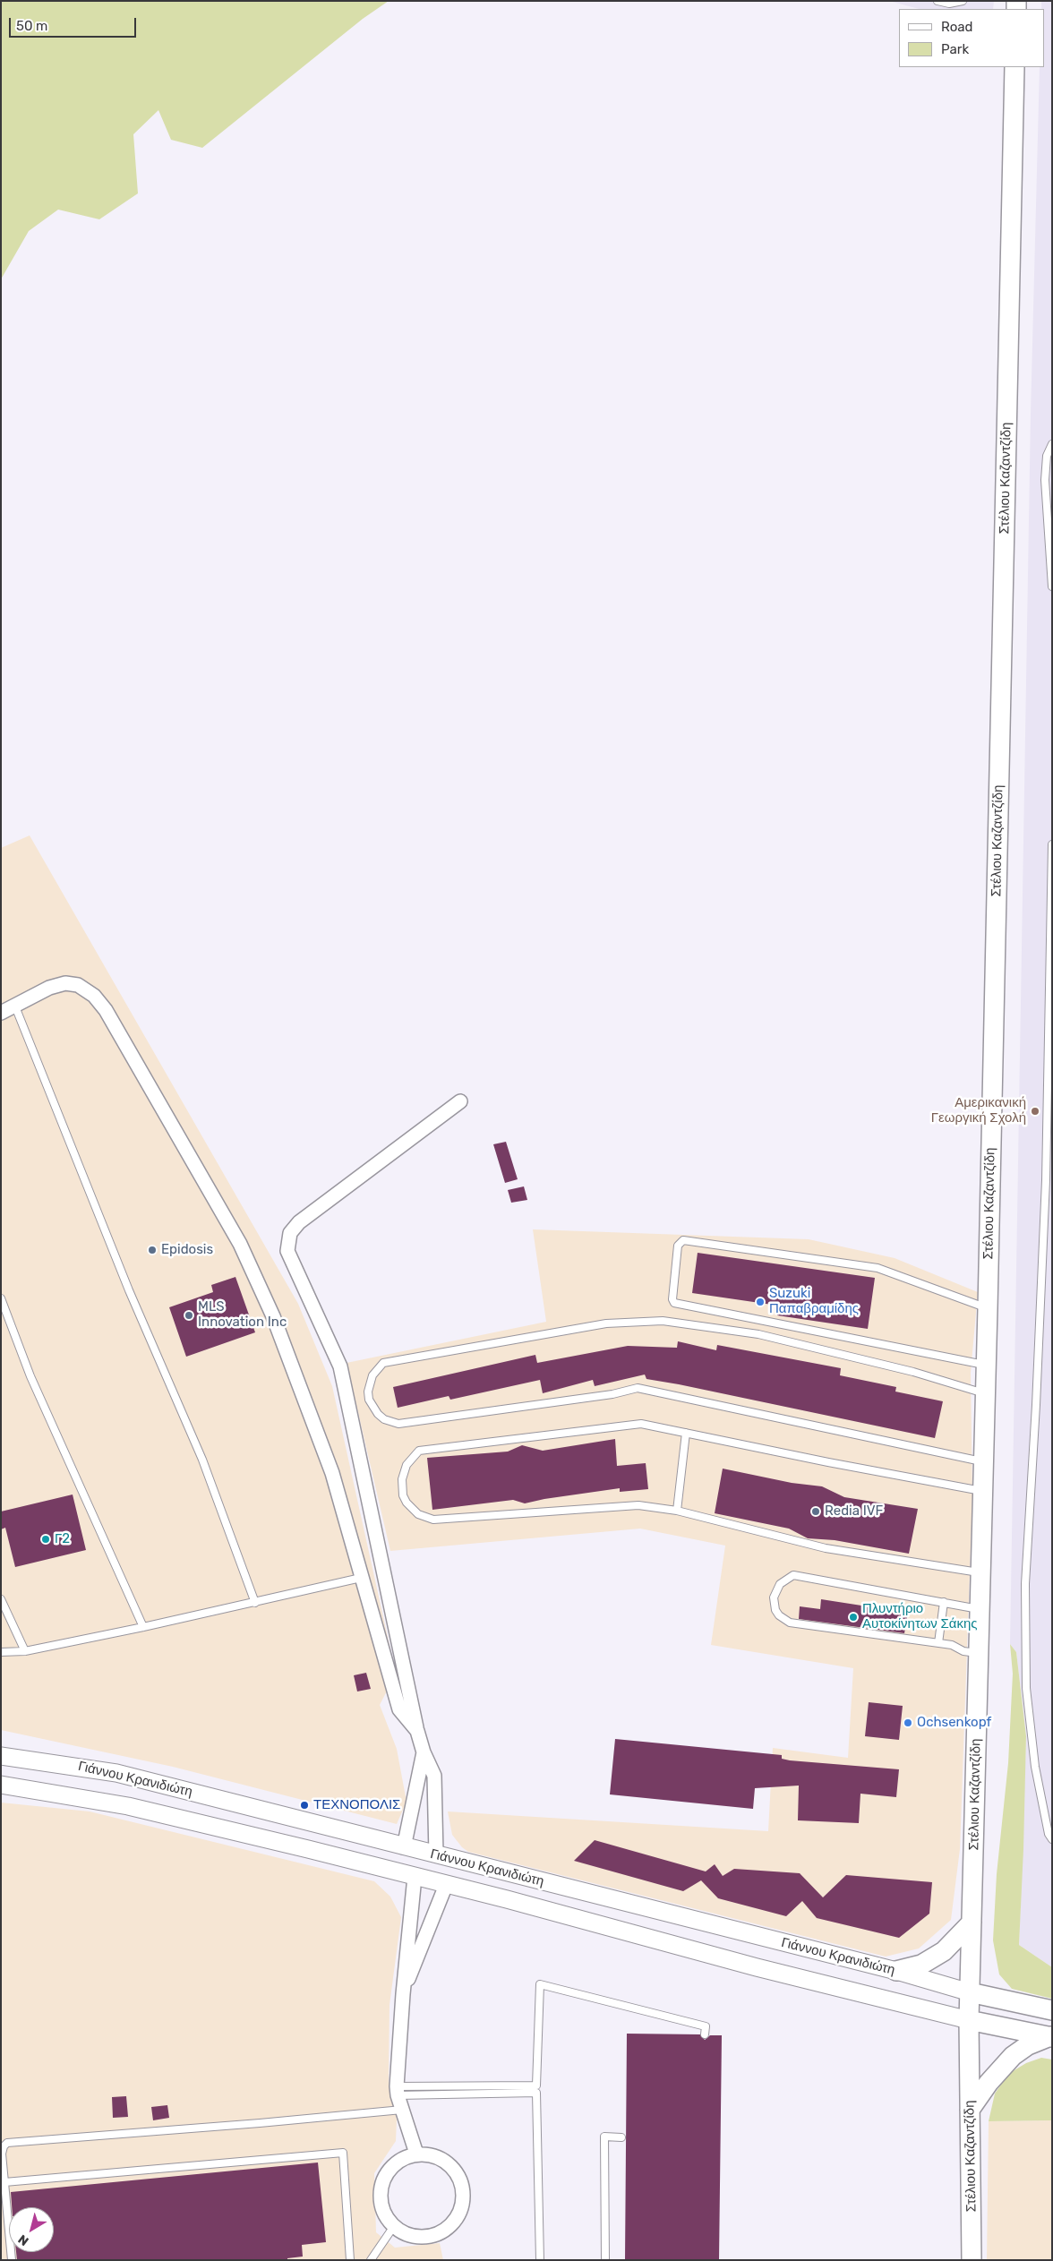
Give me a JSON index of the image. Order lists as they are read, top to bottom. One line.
{"streets":{"main road":["Στέλιου Καζαντζίδη"],"street":["Γιάννου Κρανιδιώτη"]},"crossings":[["Στέλιου Καζαντζίδη","Γιάννου Κρανιδιώτη"]],"places":["Αμερικανική Γεωργική Σχολή","Epidosis","Suzuki Παπαβραμίδης","MLS Innovation Inc","Redia IVF","Γ2","Πλυντήριο Αυτοκίνητων Σάκης","Ochsenkopf","ΤΕΧΝΟΠΟΛΙΣ"],"legend":["Road","Park"],"scale_bar":"50 m","north":"bottom left"}
